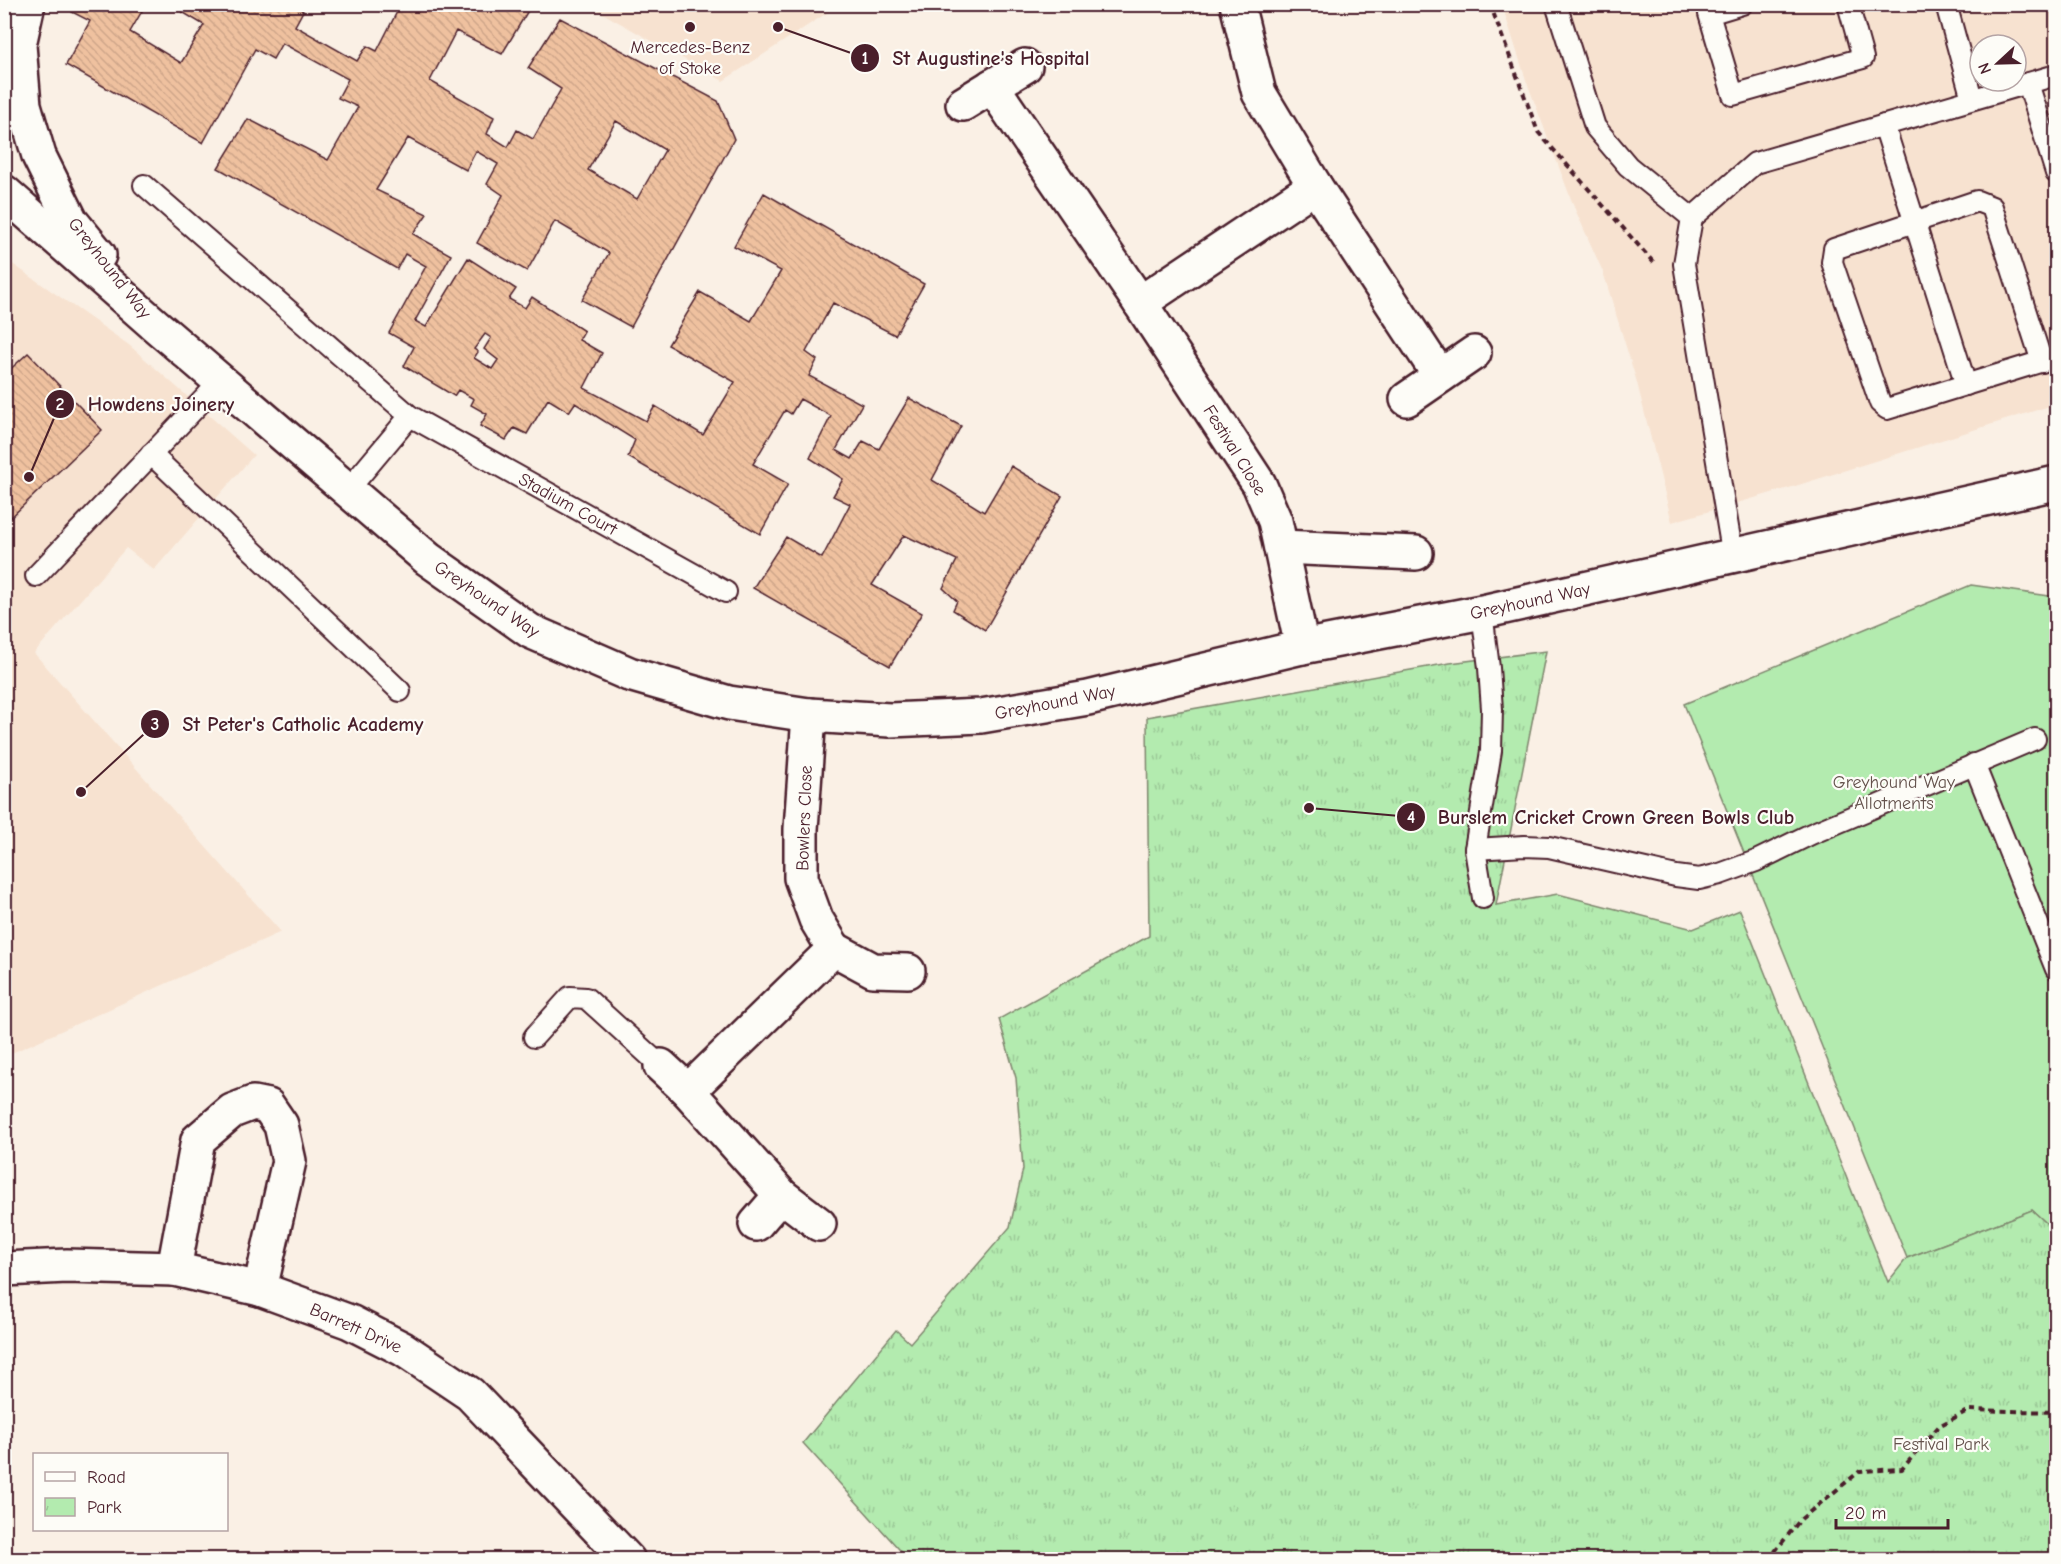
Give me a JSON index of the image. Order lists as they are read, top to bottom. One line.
{"streets":{"street":["Greyhound Way","Festival Close","Bowlers Close","Barrett Drive"],"lane":["Stadium Court"]},"crossings":[["Greyhound Way","Festival Close"],["Greyhound Way","Bowlers Close"]],"parks":["Greyhound Way Allotments","Festival Park"],"places":["Mercedes-Benz of Stoke","St Augustine's Hospital","Howdens Joinery","St Peter's Catholic Academy","Burslem Cricket Crown Green Bowls Club"],"legend":["Road","Park"],"scale_bar":"20 m","north":"left"}
